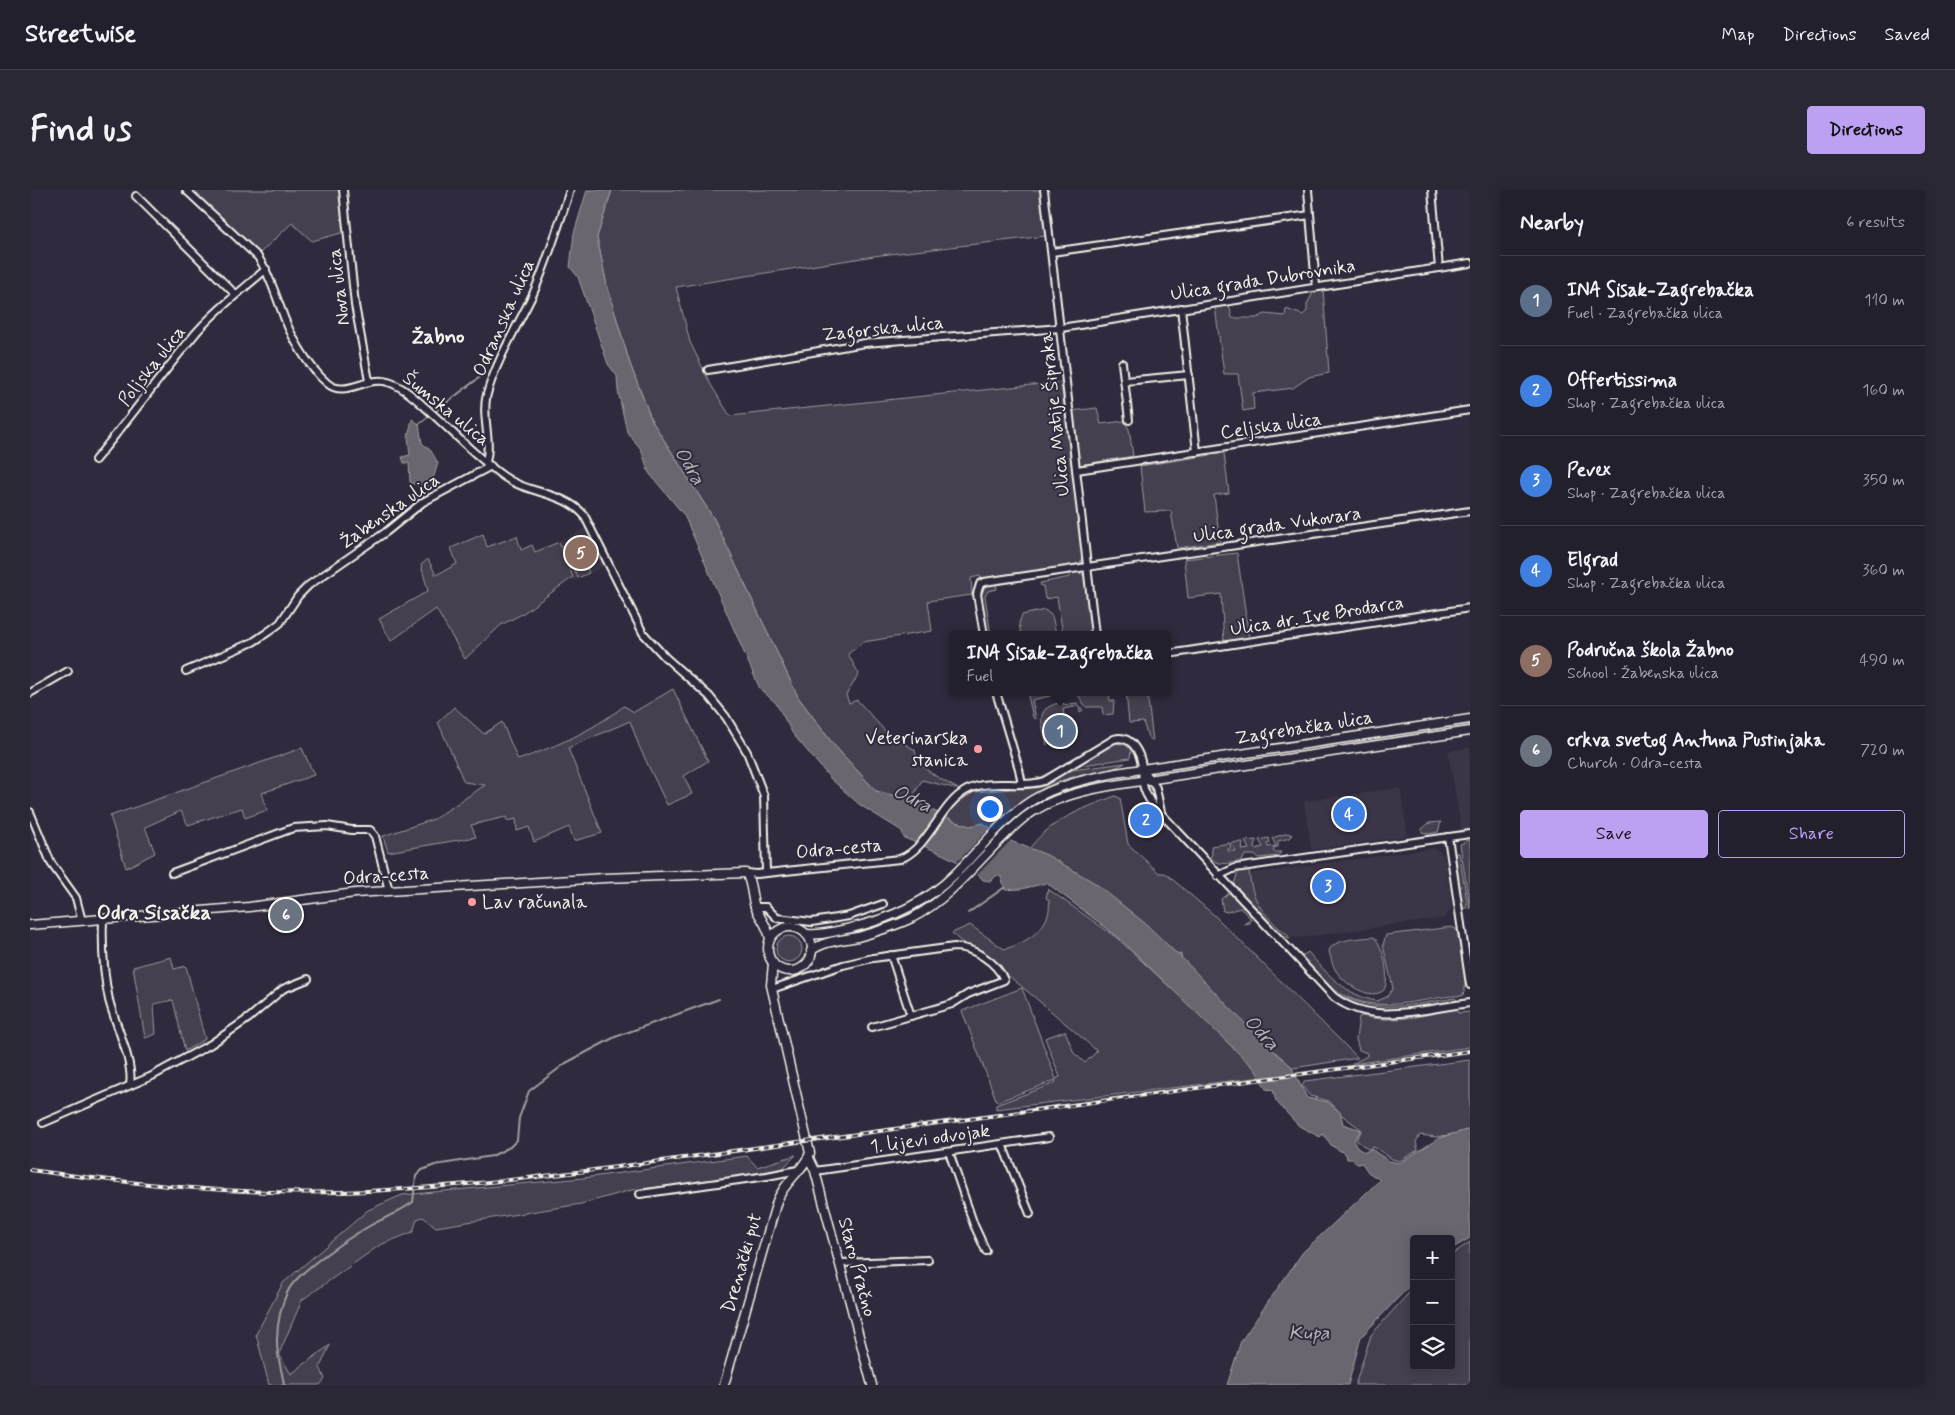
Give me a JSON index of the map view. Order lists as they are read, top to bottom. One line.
{"streets":{"main road":["Zagrebačka ulica","Odra-cesta","Drenački put","Staro Pračno"],"street":["Ulica grada Dubrovnika","Nova ulica","Odranska ulica","Zagorska ulica","Poljska ulica","Šumska ulica","Ulica Matije Šipraka","Celjska ulica","Žabenska ulica","Ulica grada Vukovara","Ulica dr. Ive Brodarca","1. lijevi odvojak"]},"crossings":[["Ulica grada Dubrovnika","Zagorska ulica"],["Ulica grada Dubrovnika","Ulica Matije Šipraka"],["Nova ulica","Šumska ulica"],["Odranska ulica","Šumska ulica"],["Odranska ulica","Žabenska ulica"],["Zagorska ulica","Ulica Matije Šipraka"],["Poljska ulica","Šumska ulica"],["Šumska ulica","Žabenska ulica"],["Ulica Matije Šipraka","Celjska ulica"],["Ulica Matije Šipraka","Ulica grada Vukovara"],["1. lijevi odvojak","Staro Pračno"],["Drenački put","Staro Pračno"]],"districts":["Žabno","Odra Sisačka"],"water":["Odra","Kupa"],"places":["Veterinarska stanica","Lav računala"],"page":{"header":"Streetwise","nav":["Map","Directions","Saved"],"buttons":["Directions",["Save","Share"]],"title":"Find us","heading":["Nearby","6 results"],"list":[{"mark":"1","name":"INA Sisak-Zagrebačka","note":"Fuel · Zagrebačka ulica","value":"110 m"},{"mark":"2","name":"Offertissima","note":"Shop · Zagrebačka ulica","value":"160 m"},{"mark":"3","name":"Pevex","note":"Shop · Zagrebačka ulica","value":"350 m"},{"mark":"4","name":"Elgrad","note":"Shop · Zagrebačka ulica","value":"360 m"},{"mark":"5","name":"Područna škola Žabno","note":"School · Žabenska ulica","value":"490 m"},{"mark":"6","name":"crkva svetog Antuna Pustinjaka","note":"Church · Odra-cesta","value":"720 m"}],"pins":["5","1","4","2","3","6"],"popup":["INA Sisak-Zagrebačka","Fuel"],"map_buttons":["+","−"]}}
